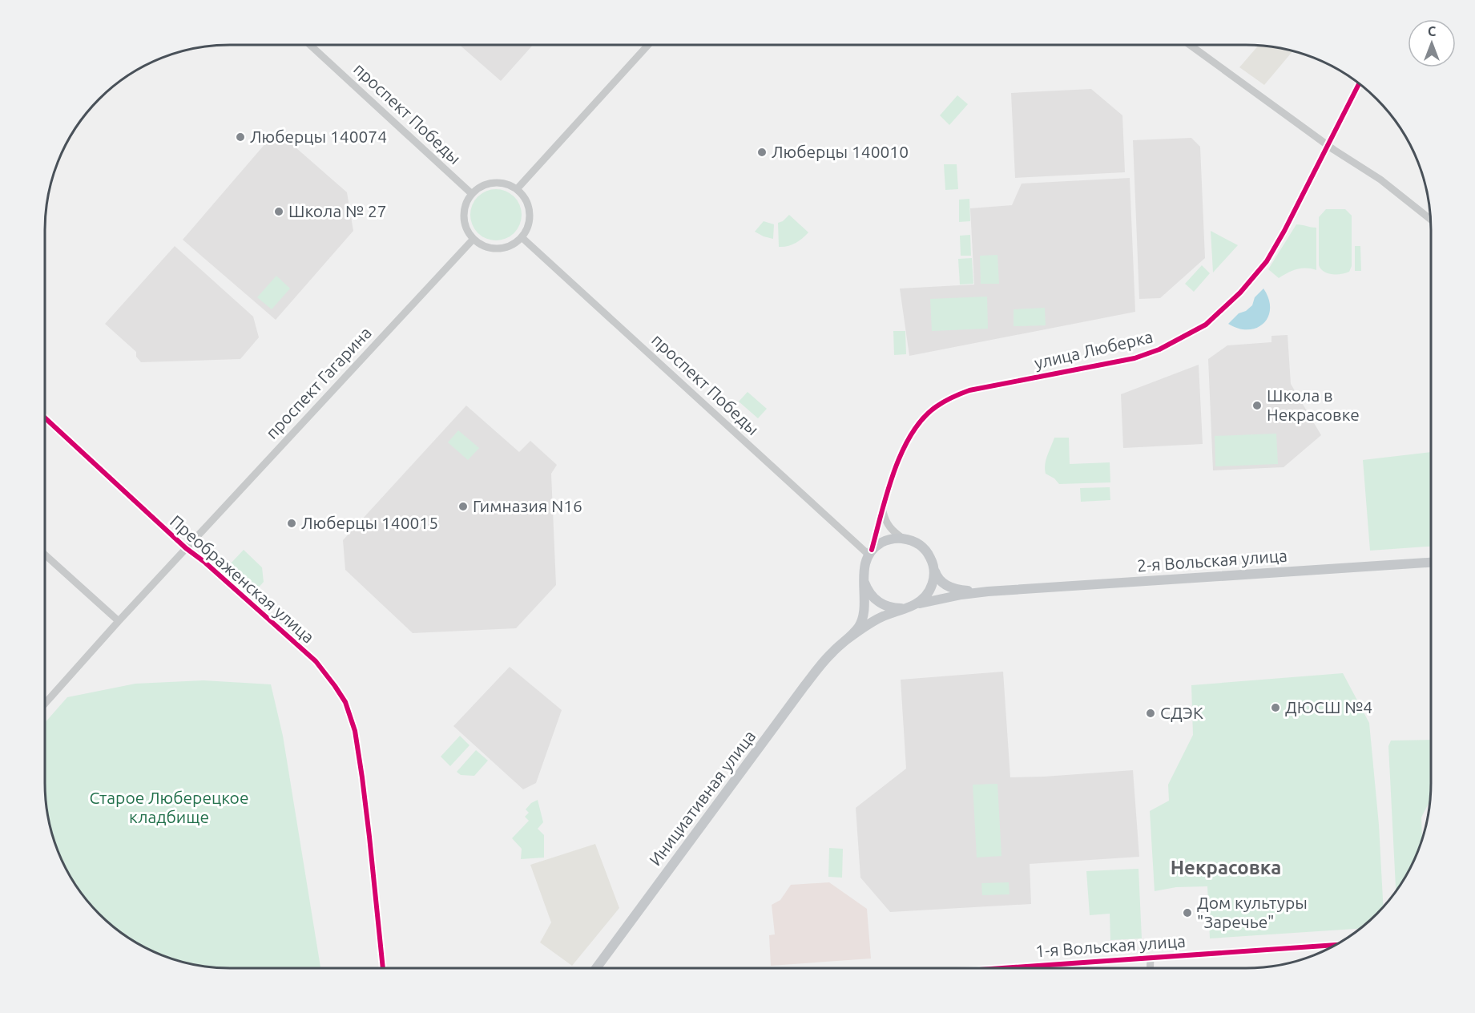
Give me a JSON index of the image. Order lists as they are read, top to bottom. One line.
{"streets":{"main road":["2-я Вольская улица","Инициативная улица"],"street":["проспект Победы","улица Люберка","проспект Гагарина","Преображенская улица","1-я Вольская улица"]},"crossings":[["проспект Победы","улица Люберка"],["проспект Победы","проспект Гагарина"],["проспект Победы","2-я Вольская улица"],["проспект Победы","Инициативная улица"],["улица Люберка","2-я Вольская улица"],["улица Люберка","Инициативная улица"],["проспект Гагарина","Преображенская улица"],["2-я Вольская улица","Инициативная улица"]],"districts":["Некрасовка"],"parks":["Старое Люберецкое кладбище"],"places":["Люберцы 140074","Люберцы 140010","Школа № 27","Школа в Некрасовке","Гимназия N16","Люберцы 140015","ДЮСШ №4","СДЭК","Дом культуры \"Заречье\""],"north":"top"}
